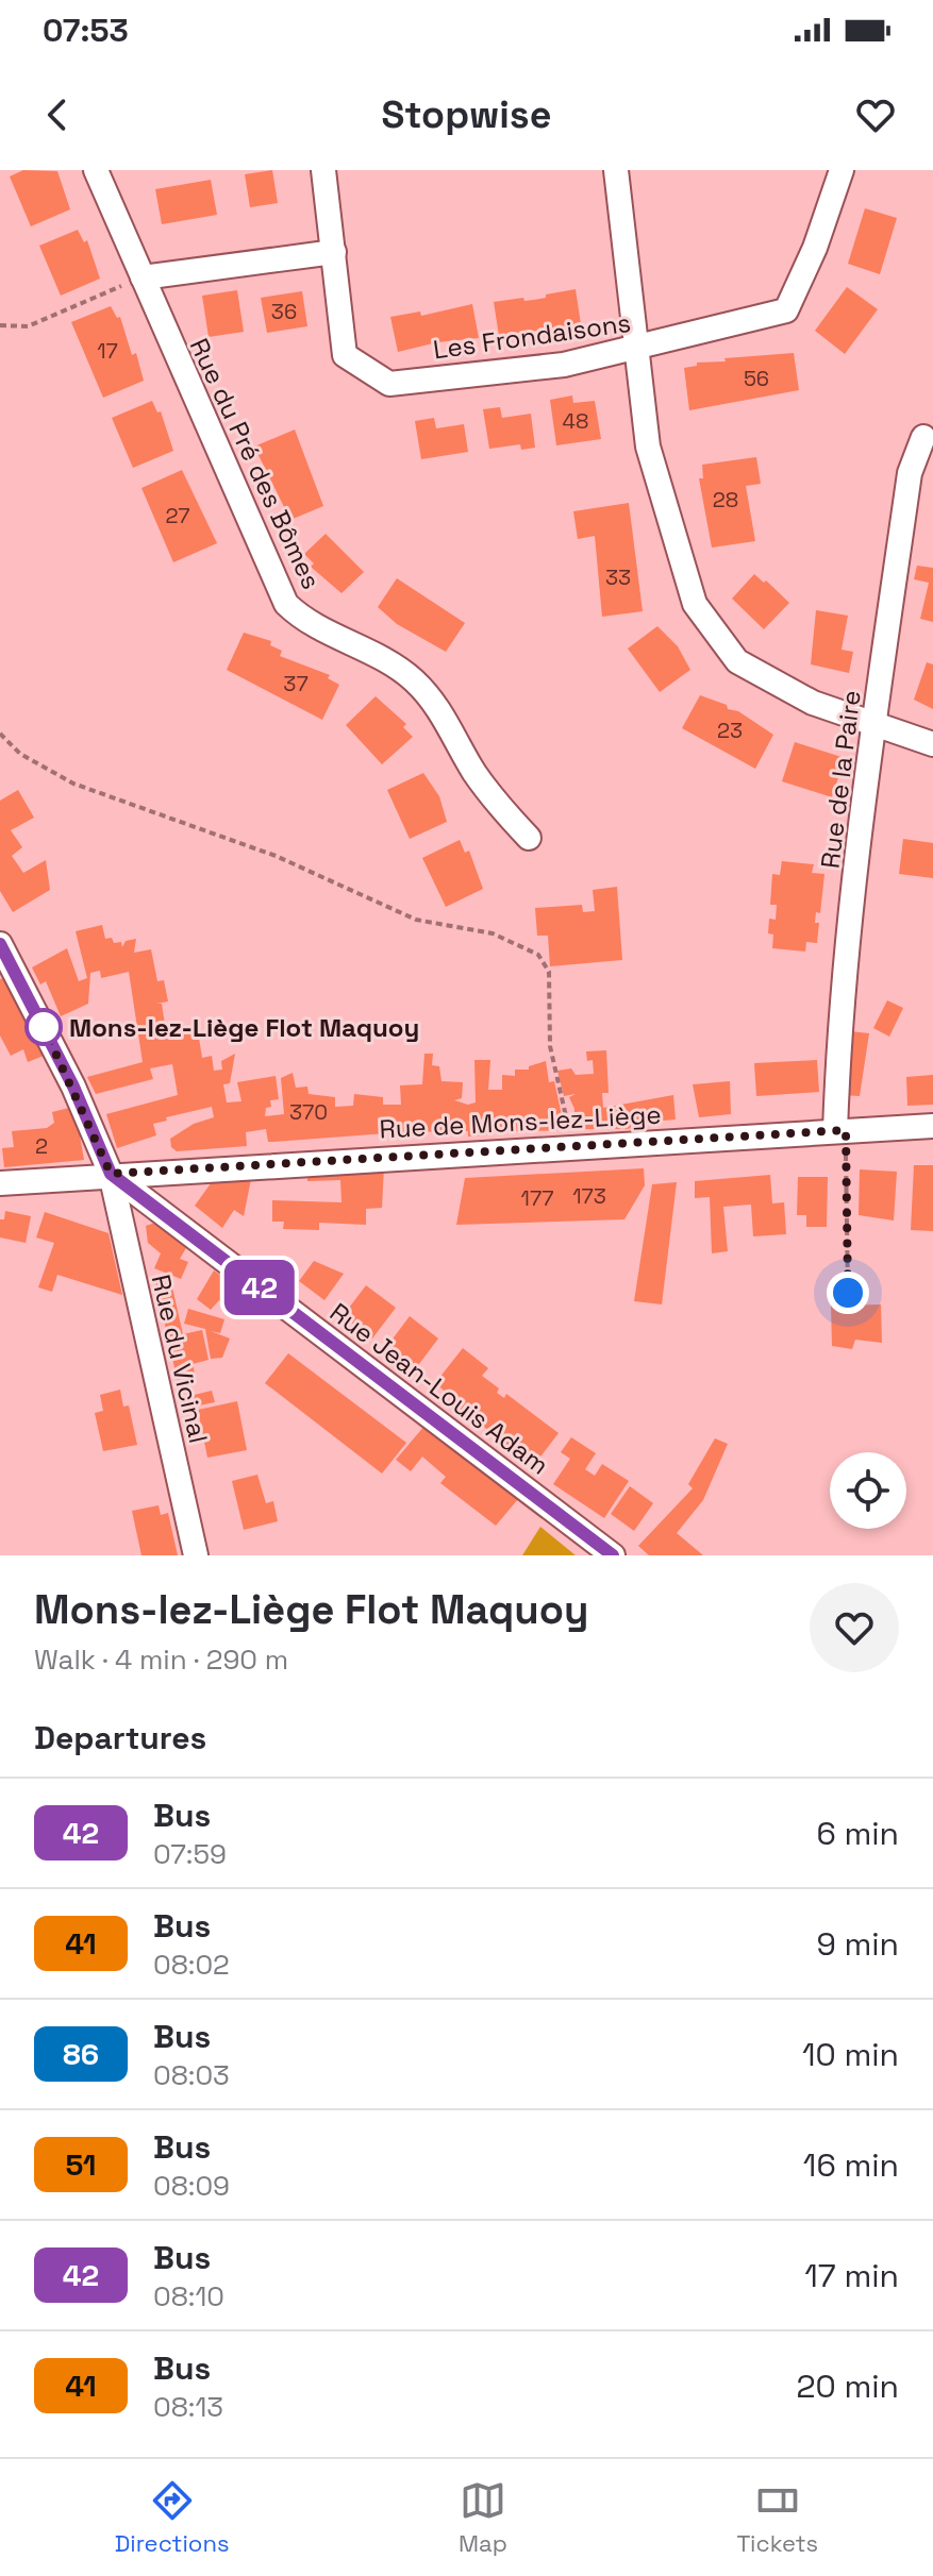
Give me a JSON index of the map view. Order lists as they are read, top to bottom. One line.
{"streets":{"street":["Les Frondaisons","Rue du Pré des Bômes","Rue de la Paire","Rue de Mons-lez-Liège","Rue du Vicinal","Rue Jean-Louis Adam"]},"crossings":[["Rue de la Paire","Rue de Mons-lez-Liège"],["Rue de Mons-lez-Liège","Rue du Vicinal"],["Rue de Mons-lez-Liège","Rue Jean-Louis Adam"],["Rue du Vicinal","Rue Jean-Louis Adam"]],"places":["Mons-lez-Liège Flot Maquoy"],"lines":["bus line 42"],"house_numbers":["36","17","56","48","28","27","33","37","23","370","2","173","177"],"page":{"status":"07:53","header":"Stopwise","on_map":"42","heading":[["Mons-lez-Liège Flot Maquoy","Walk · 4 min · 290 m"],"Departures"],"list":[{"mark":"42","name":"Bus","note":"07:59","value":"6 min"},{"mark":"41","name":"Bus","note":"08:02","value":"9 min"},{"mark":"86","name":"Bus","note":"08:03","value":"10 min"},{"mark":"51","name":"Bus","note":"08:09","value":"16 min"},{"mark":"42","name":"Bus","note":"08:10","value":"17 min"},{"mark":"41","name":"Bus","note":"08:13","value":"20 min"}],"tabs":["Directions","Map","Tickets"]}}
